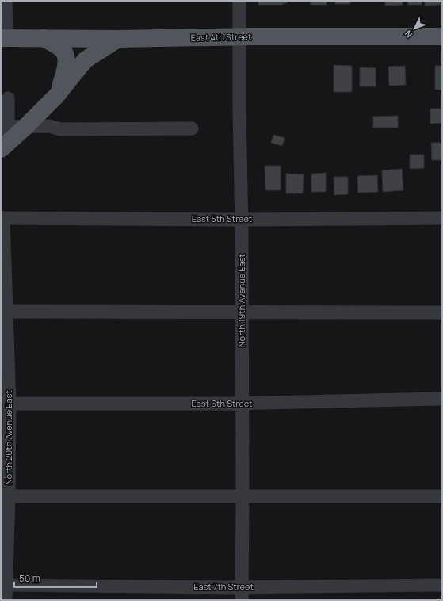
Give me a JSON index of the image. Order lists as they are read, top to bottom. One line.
{"streets":{"main road":["East 4th Street"],"street":["East 5th Street","North 19th Avenue East","East 6th Street","North 20th Avenue East","East 7th Street"]},"crossings":[["East 4th Street","North 19th Avenue East"],["East 5th Street","North 19th Avenue East"],["East 5th Street","North 20th Avenue East"],["North 19th Avenue East","East 6th Street"],["North 19th Avenue East","East 7th Street"],["East 6th Street","North 20th Avenue East"],["North 20th Avenue East","East 7th Street"]],"scale_bar":"50 m","north":"bottom left"}
